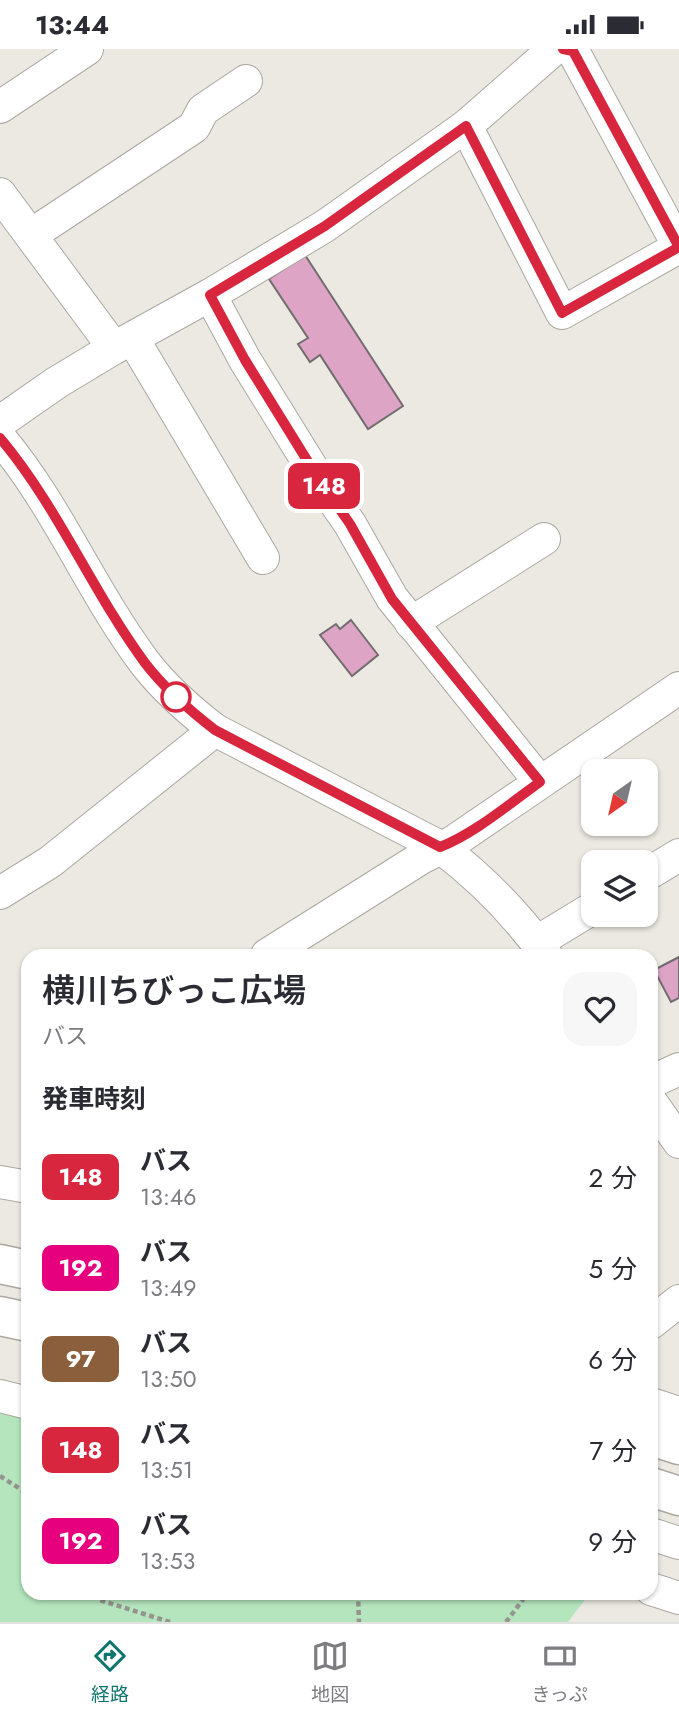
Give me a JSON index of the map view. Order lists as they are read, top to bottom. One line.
{"lines":["bus line 148"],"north":"bottom left","page":{"status":"13:44","on_map":"148","heading":[["横川ちびっこ広場","バス"],"発車時刻"],"list":[{"mark":"148","name":"バス","note":"13:46","value":"2 分"},{"mark":"192","name":"バス","note":"13:49","value":"5 分"},{"mark":"97","name":"バス","note":"13:50","value":"6 分"},{"mark":"148","name":"バス","note":"13:51","value":"7 分"},{"mark":"192","name":"バス","note":"13:53","value":"9 分"}],"tabs":["経路","地図","きっぷ"]}}
